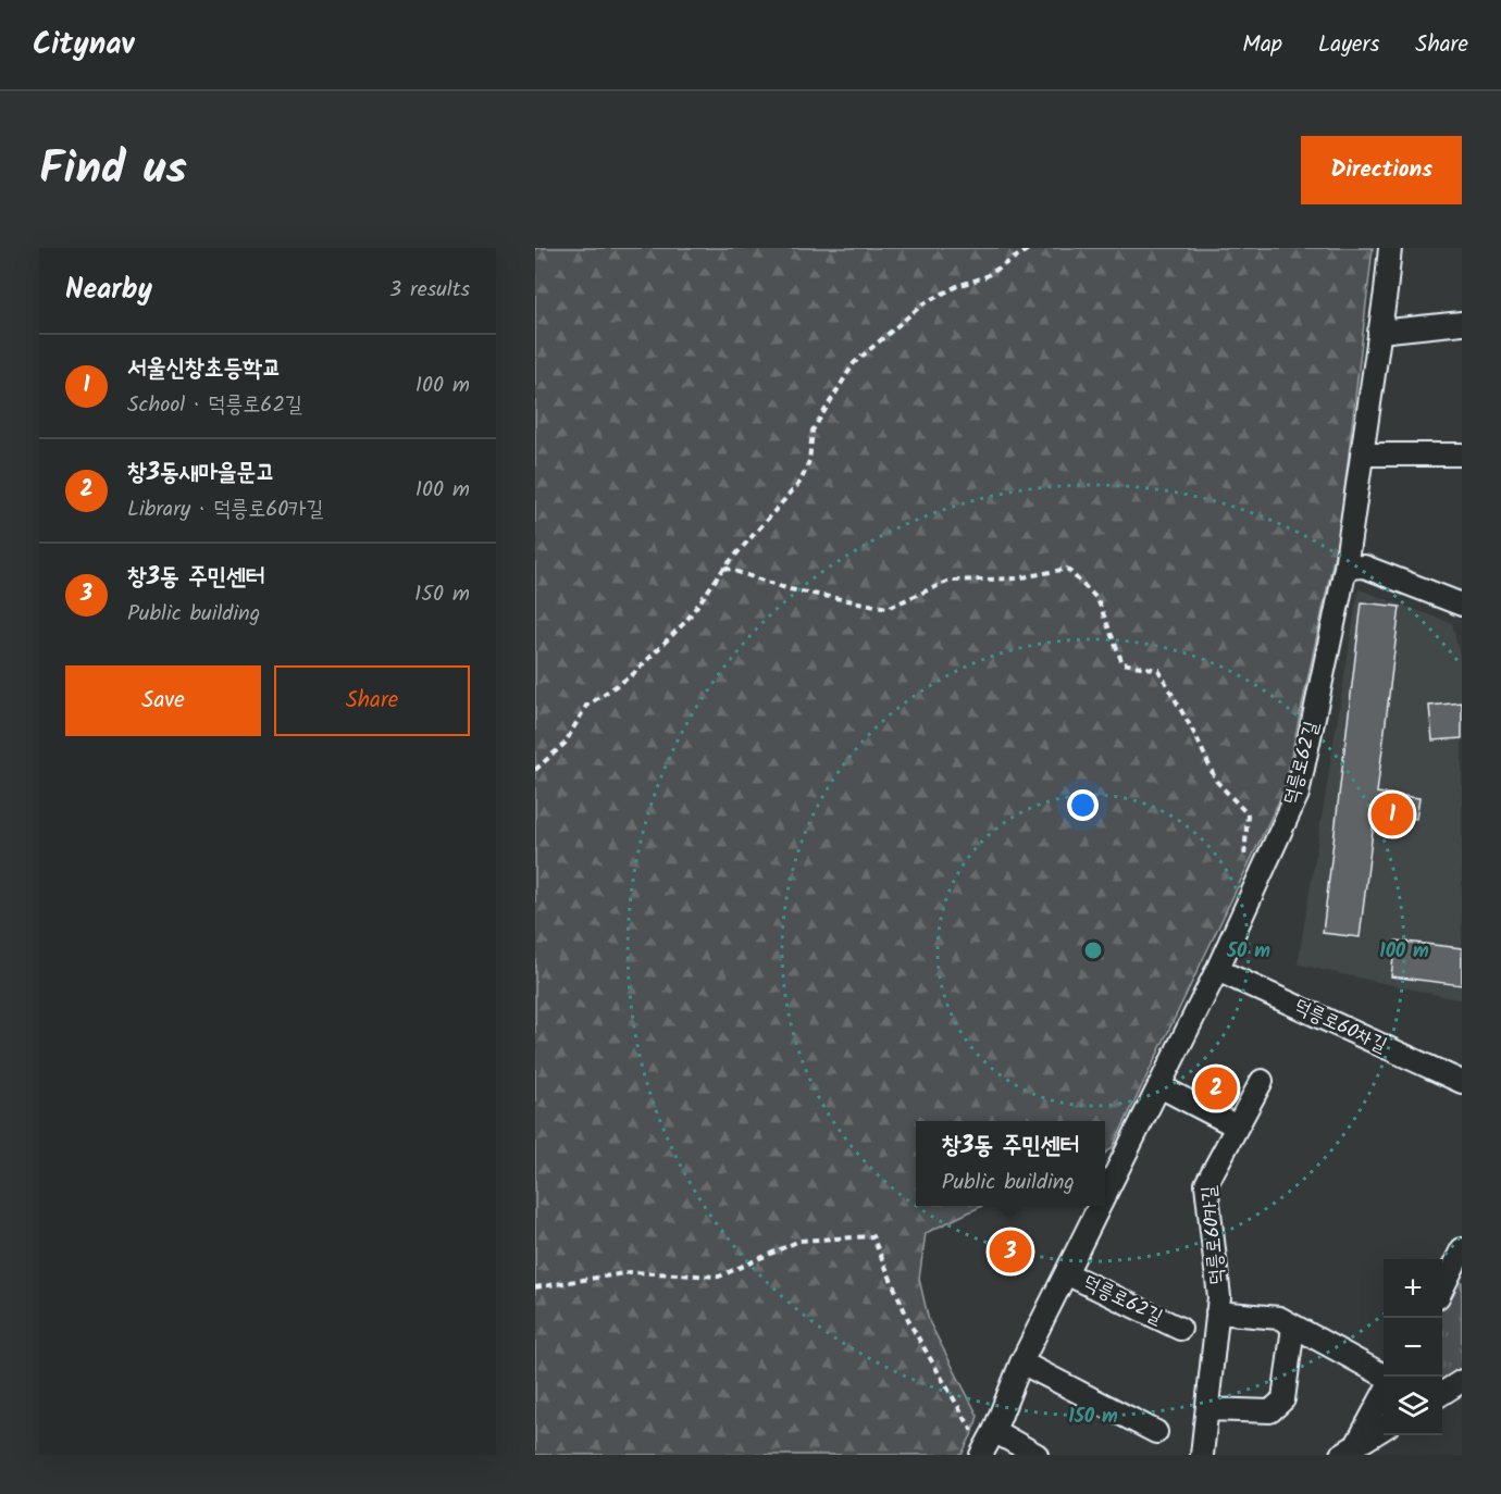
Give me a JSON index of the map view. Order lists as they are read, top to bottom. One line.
{"streets":{"street":["덕릉로62길","덕릉로60차길","덕릉로60카길"]},"crossings":[["덕릉로62길","덕릉로60차길"]],"page":{"header":"Citynav","nav":["Map","Layers","Share"],"title":"Find us","buttons":["Directions",["Save","Share"]],"heading":["Nearby","3 results"],"list":[{"mark":"1","name":"서울신창초등학교","note":"School · 덕릉로62길","value":"100 m"},{"mark":"2","name":"창3동새마을문고","note":"Library · 덕릉로60카길","value":"100 m"},{"mark":"3","name":"창3동 주민센터","note":"Public building","value":"150 m"}],"pins":["1","2","3"],"popup":["창3동 주민센터","Public building"],"map_buttons":["+","−"]},"rings":["50 m","100 m","150 m"]}
